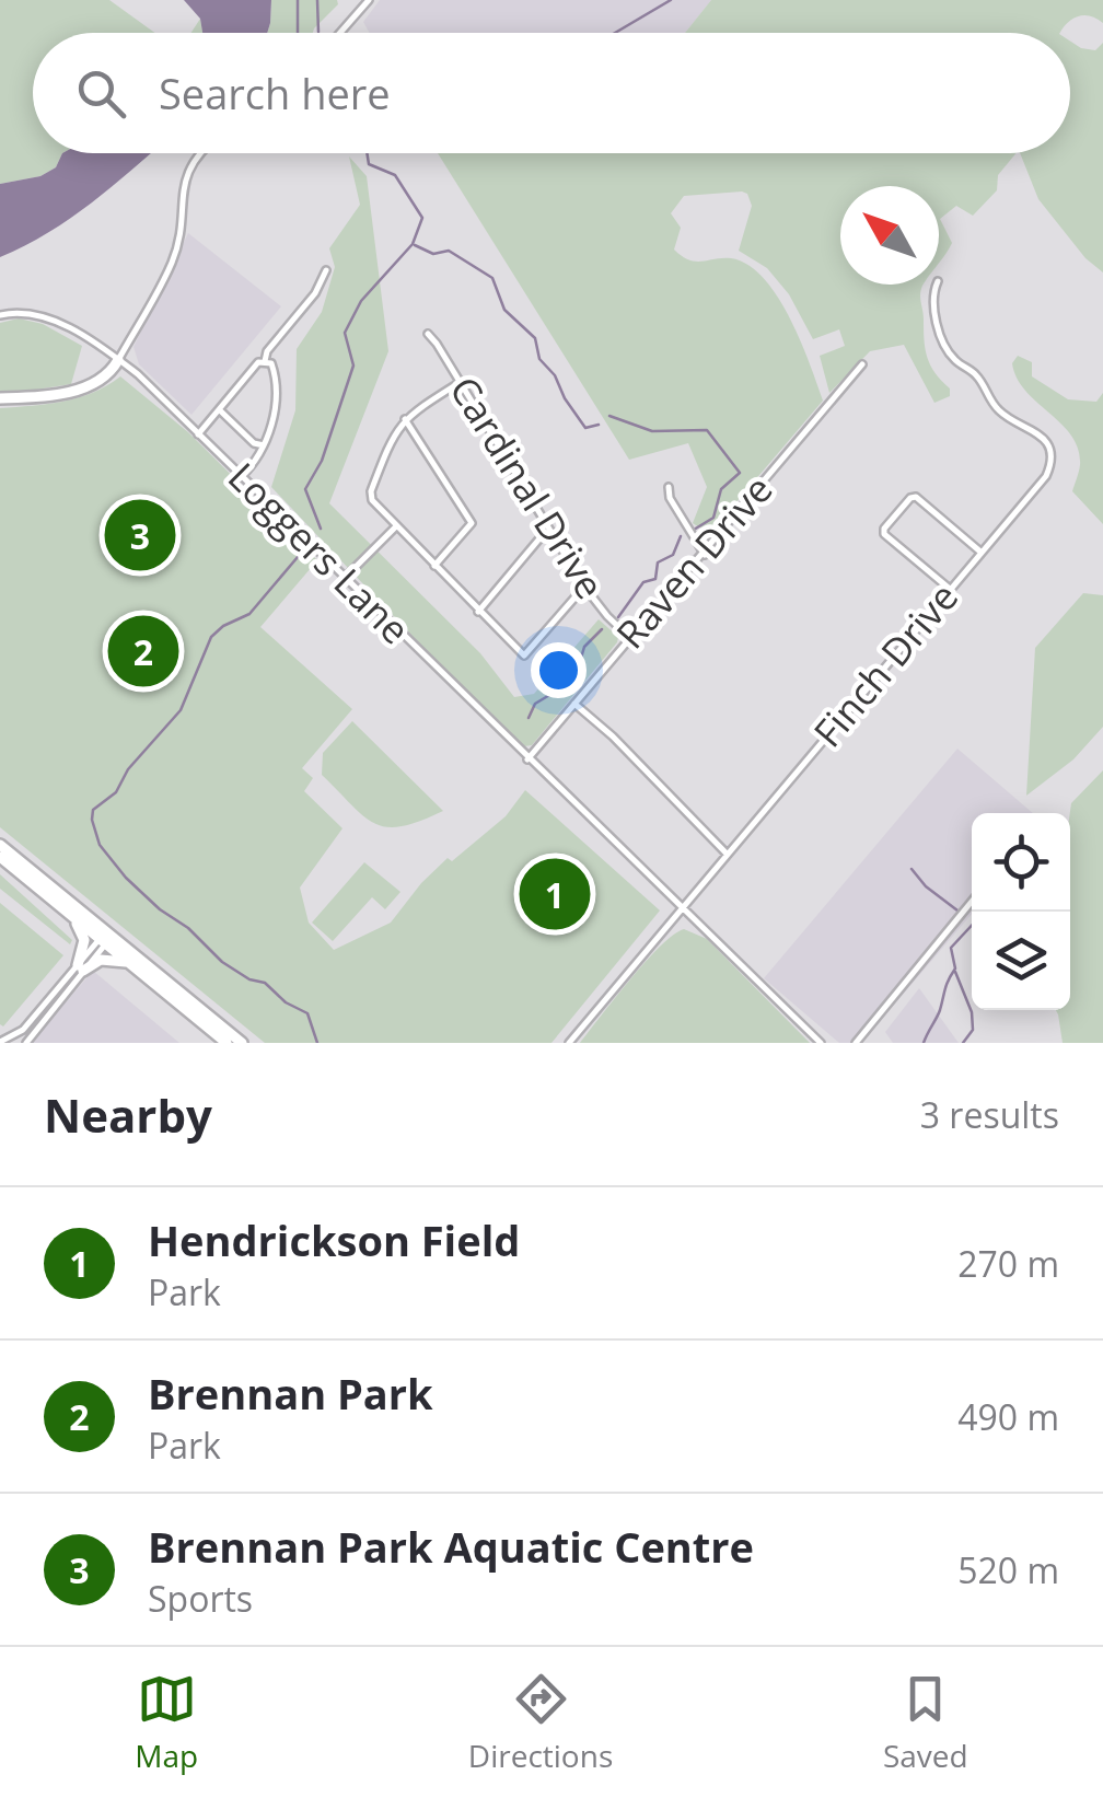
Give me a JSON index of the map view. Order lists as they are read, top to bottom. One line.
{"streets":{"street":["Cardinal Drive","Loggers Lane","Raven Drive","Finch Drive"]},"crossings":[["Cardinal Drive","Raven Drive"],["Loggers Lane","Raven Drive"],["Loggers Lane","Finch Drive"]],"north":"top left","page":{"search":"Search here","pins":["3","2","1"],"heading":["Nearby","3 results"],"list":[{"mark":"1","name":"Hendrickson Field","note":"Park","value":"270 m"},{"mark":"2","name":"Brennan Park","note":"Park","value":"490 m"},{"mark":"3","name":"Brennan Park Aquatic Centre","note":"Sports","value":"520 m"}],"nav":["Map","Directions","Saved"]}}
